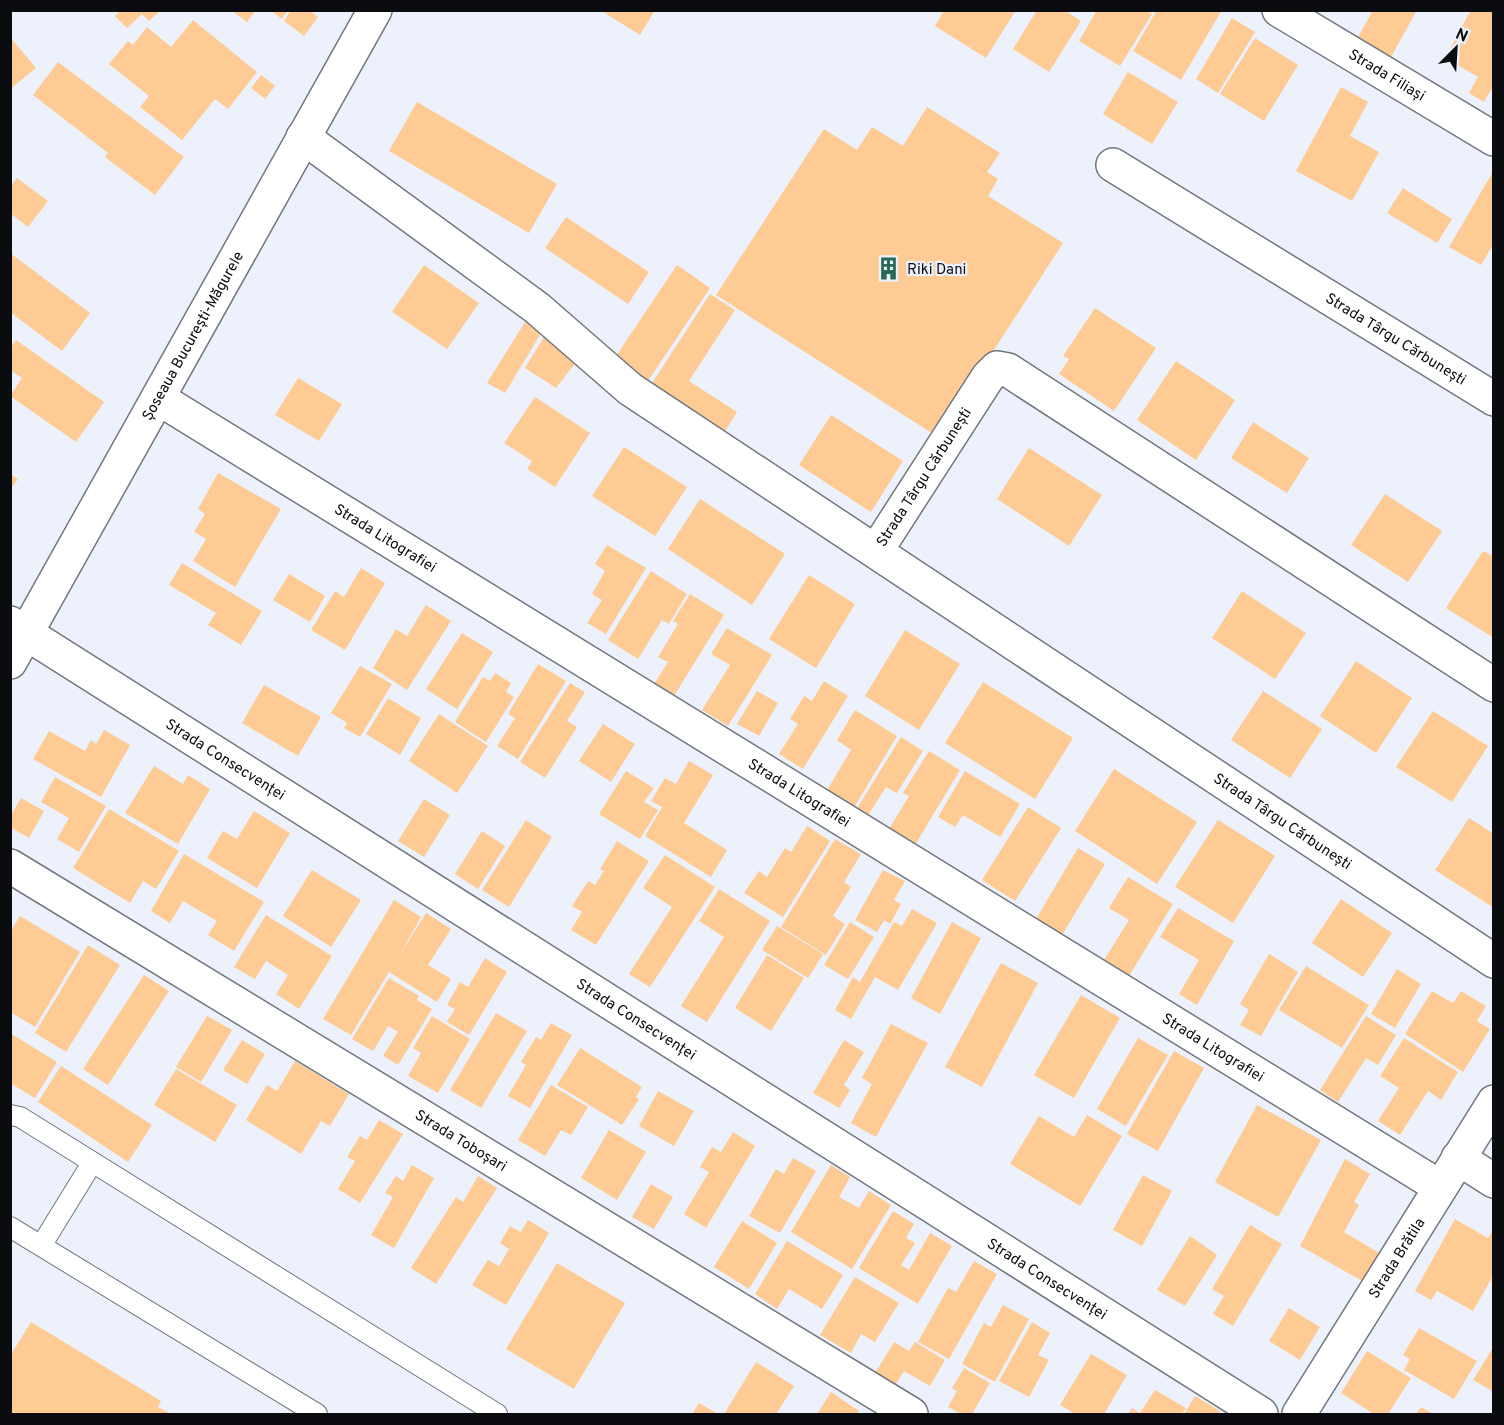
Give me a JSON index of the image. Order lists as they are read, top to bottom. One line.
{"streets":{"street":["Strada Filiași","Șoseaua București-Măgurele","Strada Târgu Cărbunești","Strada Litografiei","Strada Consecvenței","Strada Toboșari","Strada Brătila"]},"crossings":[["Șoseaua București-Măgurele","Strada Litografiei"],["Șoseaua București-Măgurele","Strada Consecvenței"],["Strada Litografiei","Strada Brătila"]],"places":{"building":["Riki Dani"]},"north":"top right"}
